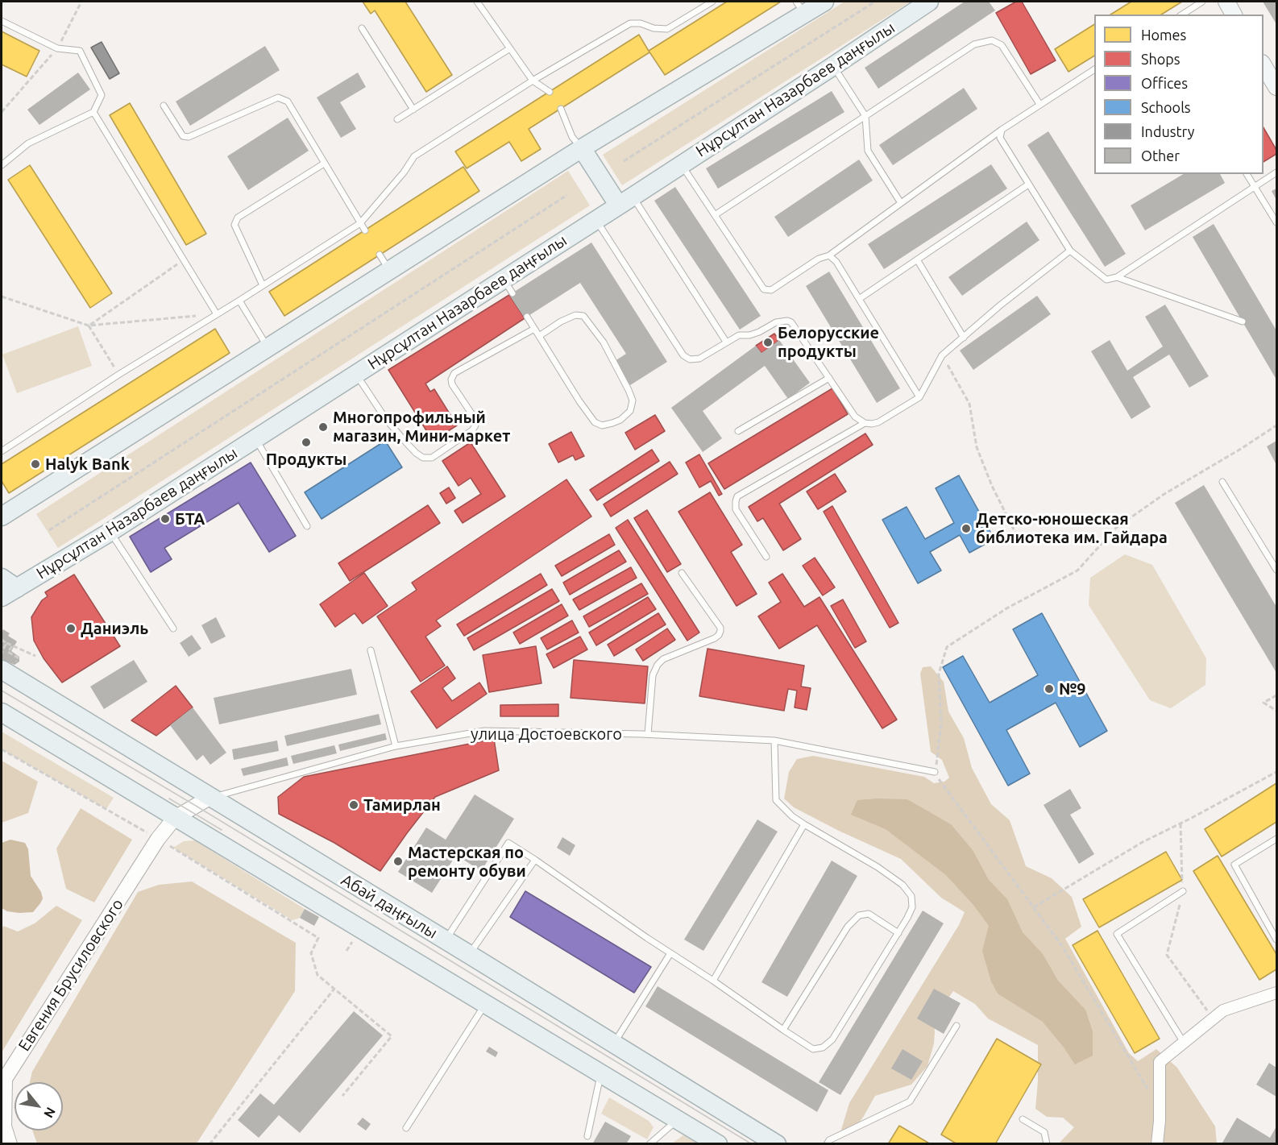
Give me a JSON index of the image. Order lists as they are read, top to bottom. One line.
{"streets":{"main road":["Нұрсұлтан Назарбаев даңғылы","Абай даңғылы"],"street":["Евгения Брусиловского"],"lane":["улица Достоевского"]},"crossings":[["улица Достоевского","Абай даңғылы"]],"places":["Белорусские продукты","Многопрофильный магазин, Мини-маркет","Продукты","Halyk Bank","БТА","Детско-юношеская библиотека им. Гайдара","Даниэль","№9","Тамирлан","Мастерская по ремонту обуви"],"legend":["Homes","Shops","Offices","Schools","Industry","Other"],"north":"bottom right"}
